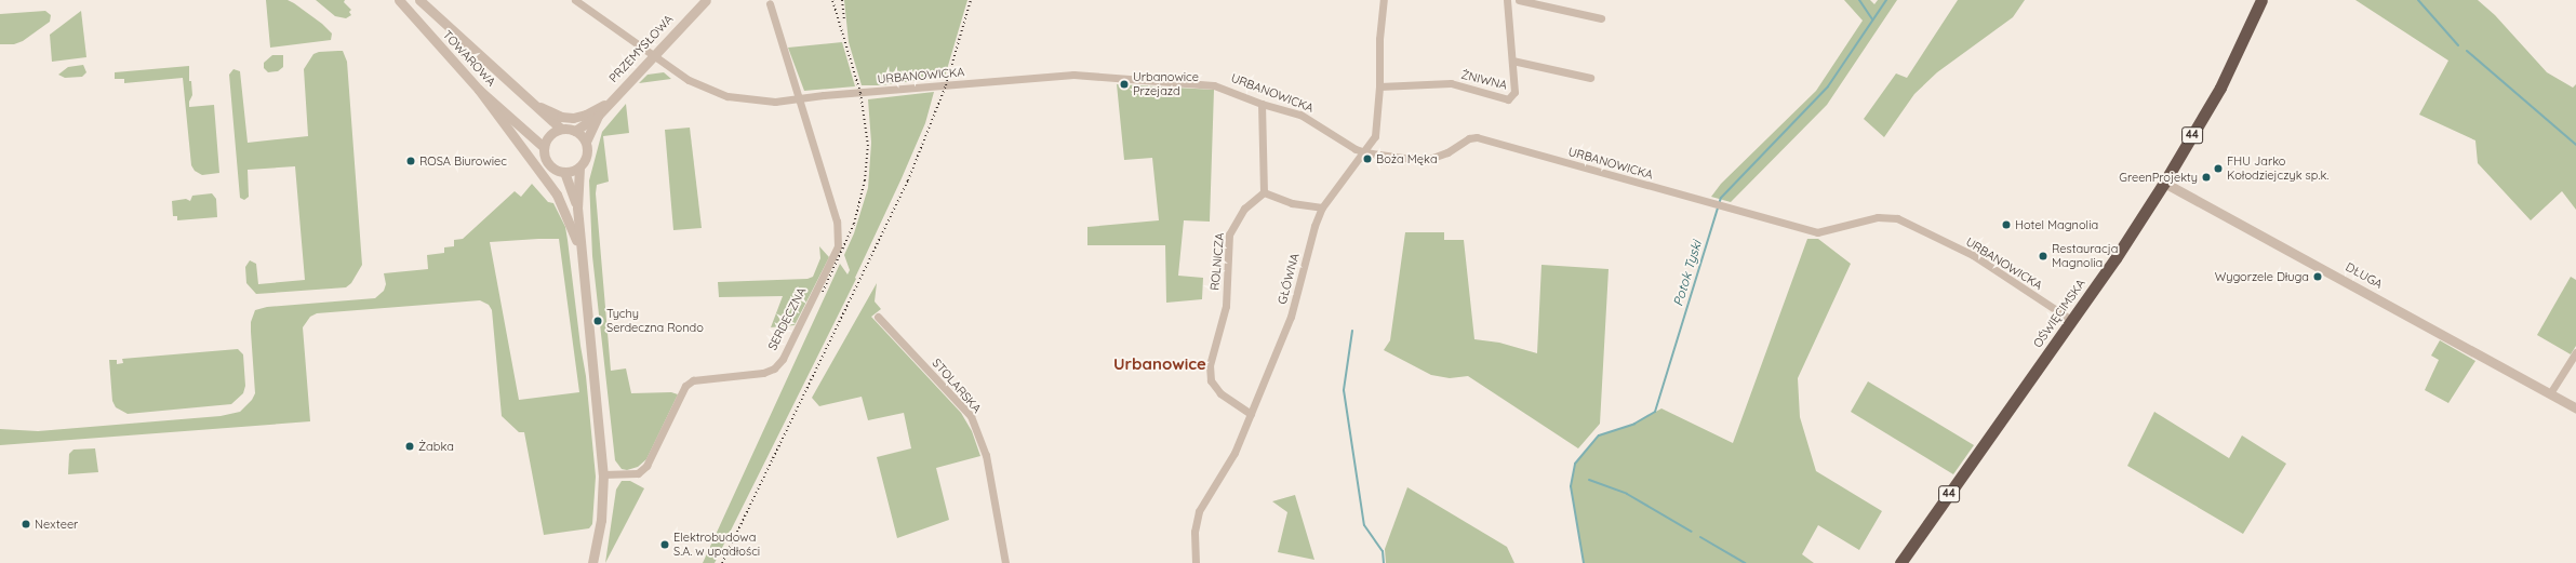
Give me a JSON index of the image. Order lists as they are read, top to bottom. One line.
{"streets":{"highway":["44","OŚWIĘCIMSKA"],"street":["PRZEMYSŁOWA","TOWAROWA","URBANOWICKA","ŻNIWNA","ROLNICZA","DŁUGA","GŁÓWNA","SERDECZNA","STOLARSKA"]},"crossings":[["PRZEMYSŁOWA","TOWAROWA"],["PRZEMYSŁOWA","URBANOWICKA"],["URBANOWICKA","GŁÓWNA"],["URBANOWICKA","OŚWIĘCIMSKA"],["URBANOWICKA","SERDECZNA"],["ŻNIWNA","GŁÓWNA"],["ROLNICZA","GŁÓWNA"],["DŁUGA","OŚWIĘCIMSKA"]],"districts":["Urbanowice"],"water":["Potok Tyski"],"places":["Urbanowice Przejazd","Boża Męka","ROSA Biurowiec","FHU Jarko Kołodziejczyk sp.k.","GreenProjekty","Hotel Magnolia","Restauracja Magnolia","Wygorzele Długa","Tychy Serdeczna Rondo","Żabka","Nexteer","Elektrobudowa S.A. w upadłości"]}
